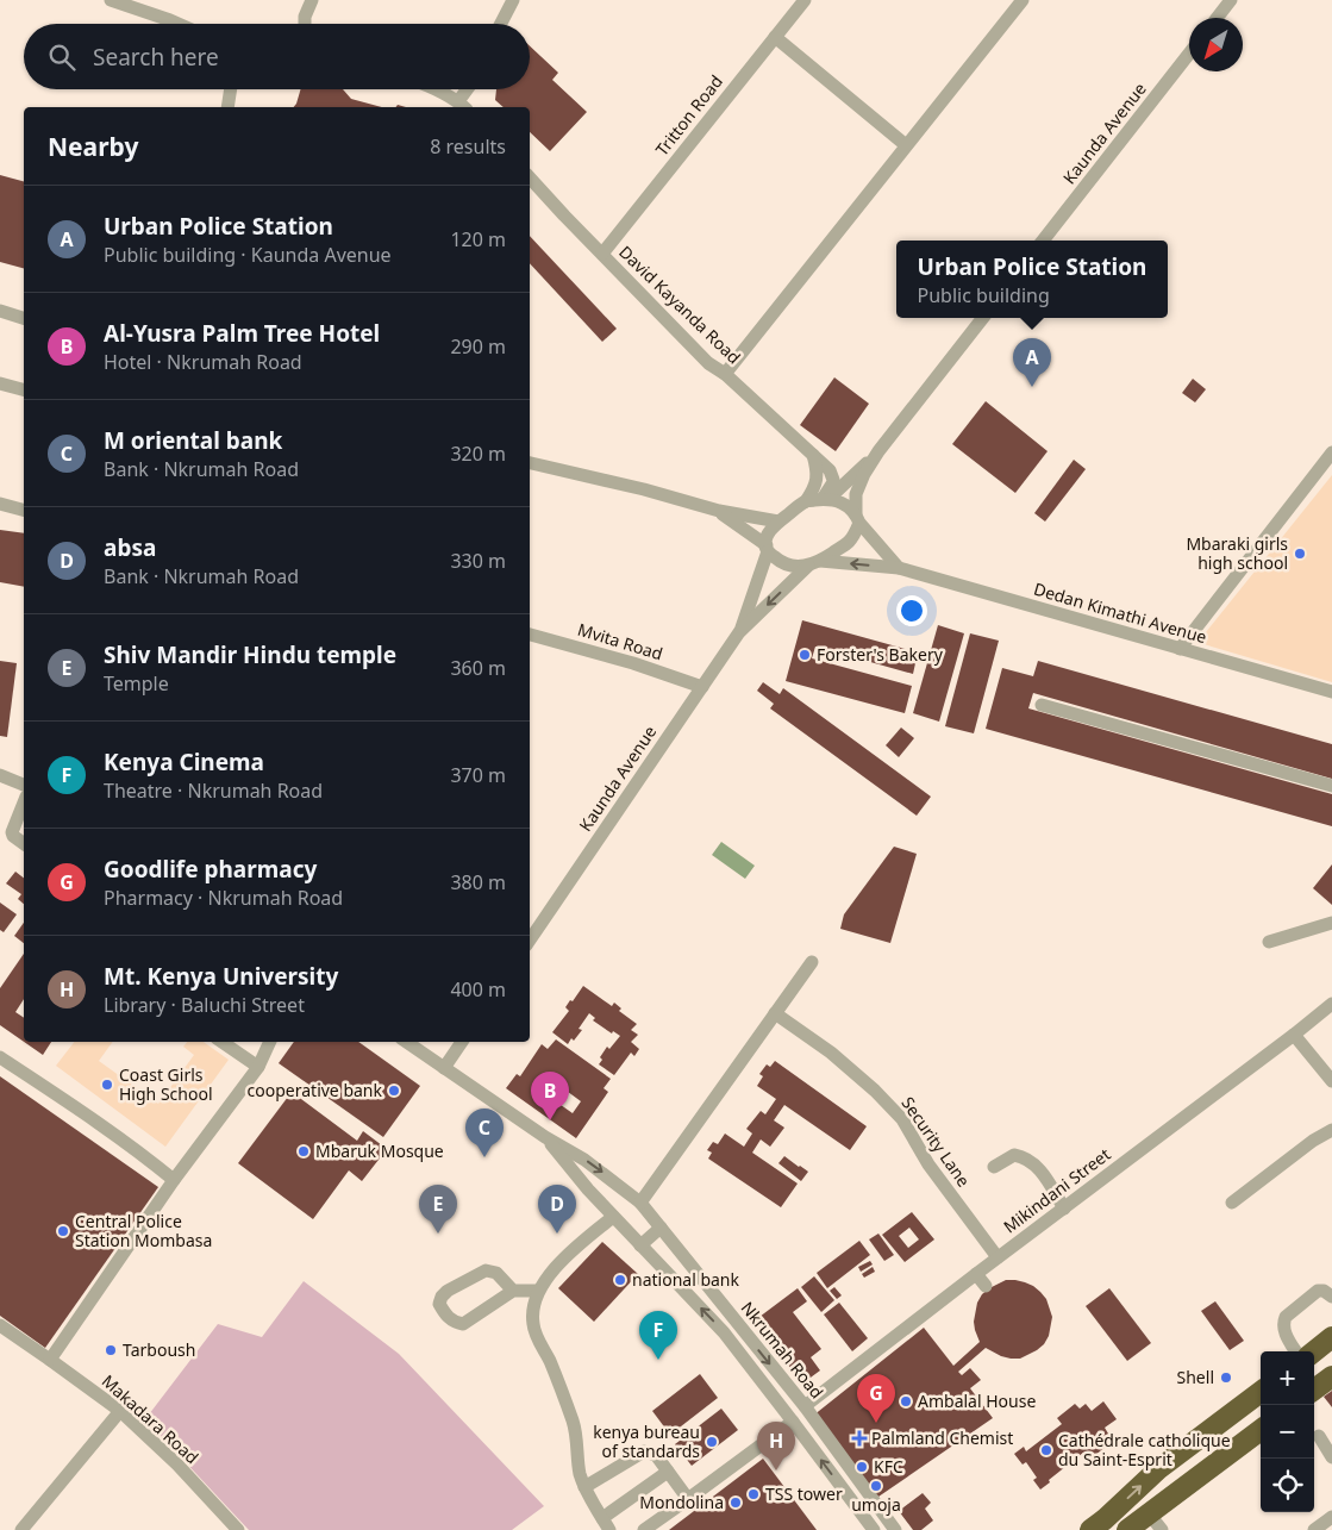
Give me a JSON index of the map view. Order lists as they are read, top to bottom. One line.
{"streets":{"street":["Tritton Road","Kaunda Avenue","David Kayanda Road","Dedan Kimathi Avenue","Mvita Road","Security Lane","Mikindani Street","Nkrumah Road","Makadara Road"]},"crossings":[["Tritton Road","David Kayanda Road"],["Kaunda Avenue","Mvita Road"],["David Kayanda Road","Dedan Kimathi Avenue"],["Security Lane","Mikindani Street"],["Mikindani Street","Nkrumah Road"]],"places":{"other":["Mbaraki girls high school","Forster's Bakery","Coast Girls High School","cooperative bank","Mbaruk Mosque","Central Police Station Mombasa","national bank","Tarboush","Shell","Ambalal House","kenya bureau of standards","Cathédrale catholique du Saint-Esprit","KFC","umoja","TSS tower","Mondolina"],"health":["Palmland Chemist"]},"north":"bottom left","page":{"search":"Search here","heading":["Nearby","8 results"],"list":[{"mark":"A","name":"Urban Police Station","note":"Public building · Kaunda Avenue","value":"120 m"},{"mark":"B","name":"Al-Yusra Palm Tree Hotel","note":"Hotel · Nkrumah Road","value":"290 m"},{"mark":"C","name":"M oriental bank","note":"Bank · Nkrumah Road","value":"320 m"},{"mark":"D","name":"absa","note":"Bank · Nkrumah Road","value":"330 m"},{"mark":"E","name":"Shiv Mandir Hindu temple","note":"Temple","value":"360 m"},{"mark":"F","name":"Kenya Cinema","note":"Theatre · Nkrumah Road","value":"370 m"},{"mark":"G","name":"Goodlife pharmacy","note":"Pharmacy · Nkrumah Road","value":"380 m"},{"mark":"H","name":"Mt. Kenya University","note":"Library · Baluchi Street","value":"400 m"}],"popup":["Urban Police Station","Public building"],"pins":["A","B","C","D","E","F","G","H"],"map_buttons":["+","−"]}}
